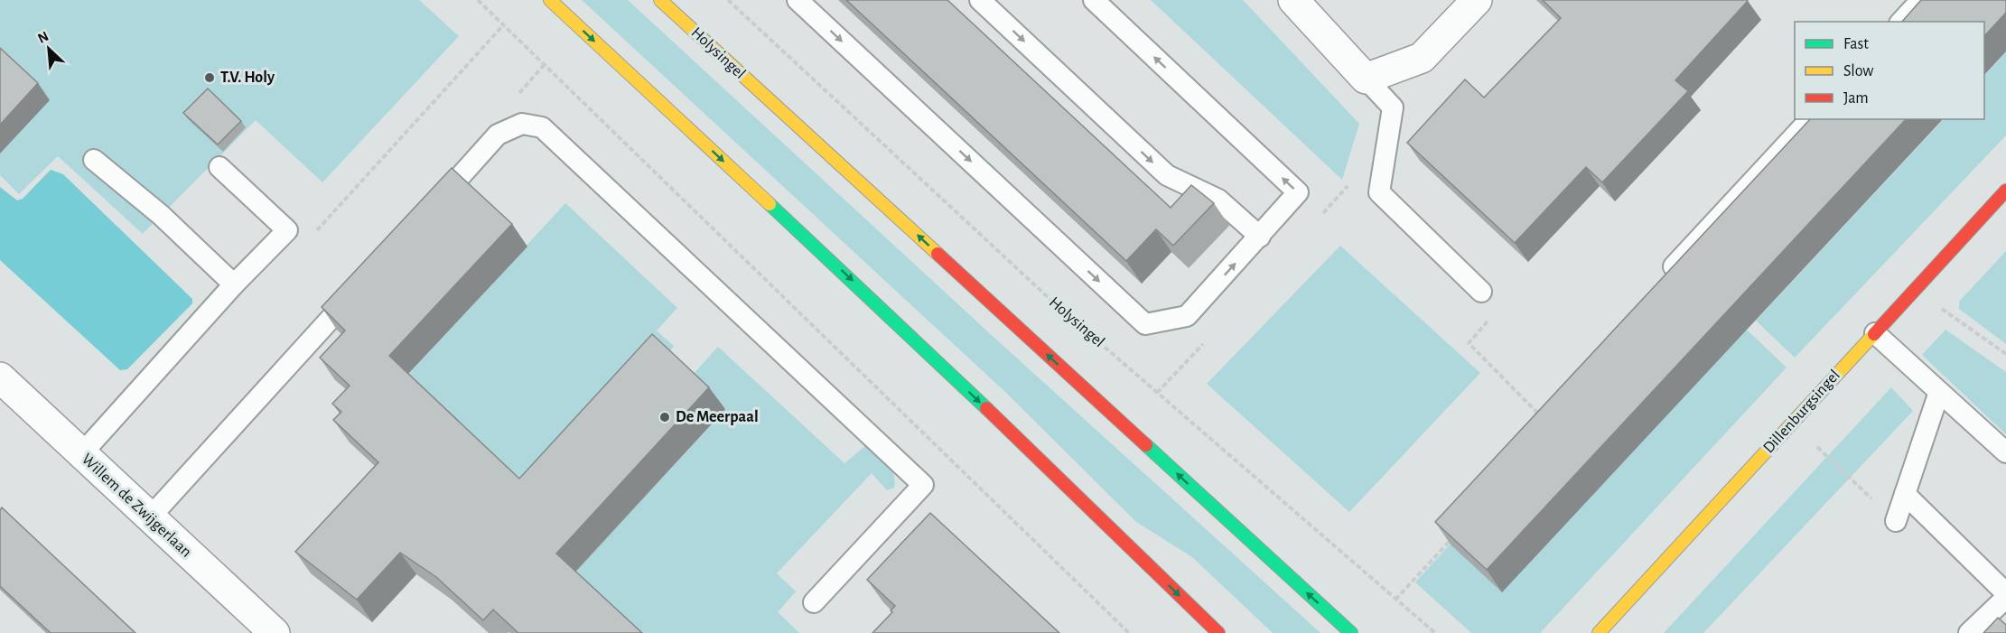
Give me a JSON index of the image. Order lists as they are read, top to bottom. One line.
{"streets":{"street":["Holysingel","Dillenburgsingel","Willem de Zwijgerlaan"]},"places":["T.V. Holy","De Meerpaal"],"legend":["Fast","Slow","Jam"],"north":"top left"}
